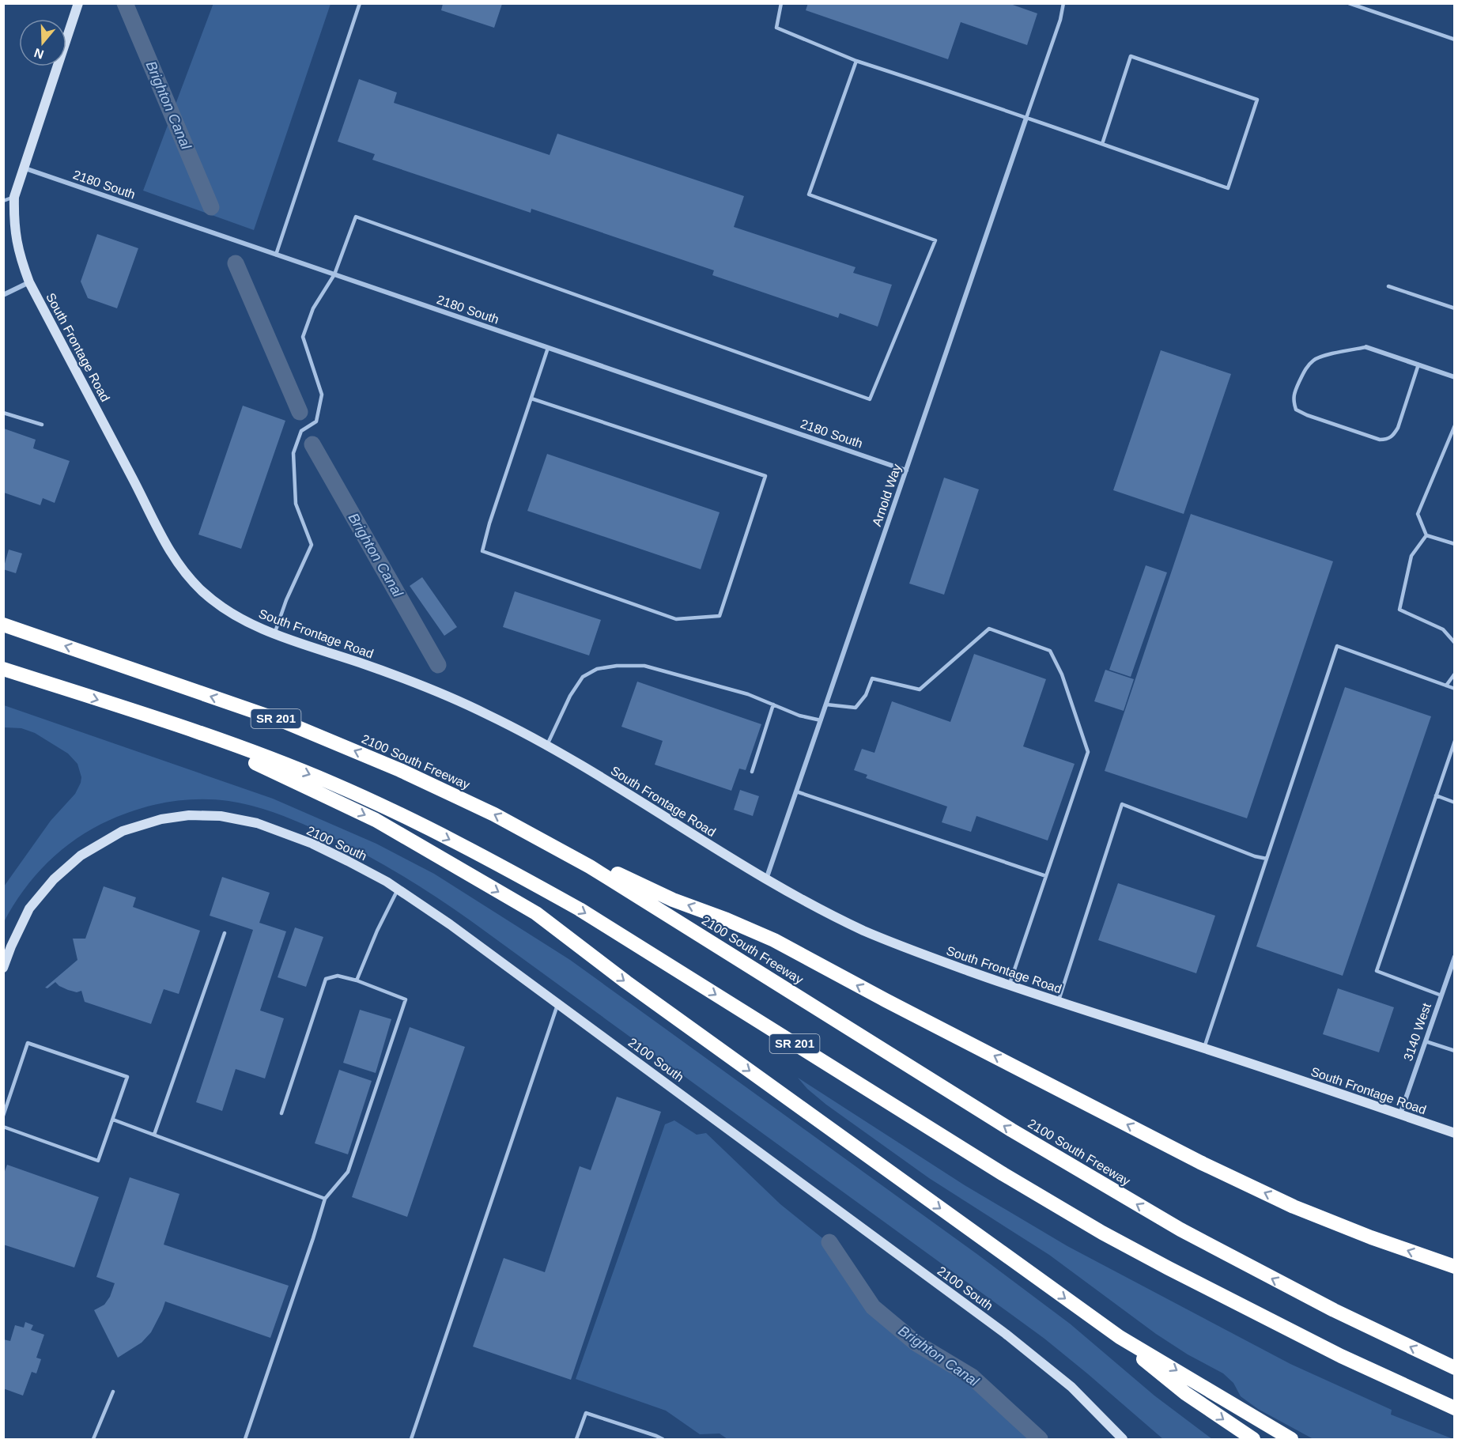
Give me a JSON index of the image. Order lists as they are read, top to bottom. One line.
{"streets":{"highway":["SR 201","2100 South Freeway"],"street":["2180 South","South Frontage Road","Arnold Way","2100 South","3140 West"]},"crossings":[["2180 South","South Frontage Road"],["2180 South","Arnold Way"],["South Frontage Road","Arnold Way"],["South Frontage Road","3140 West"]],"water":["Brighton Canal"],"north":"bottom"}
